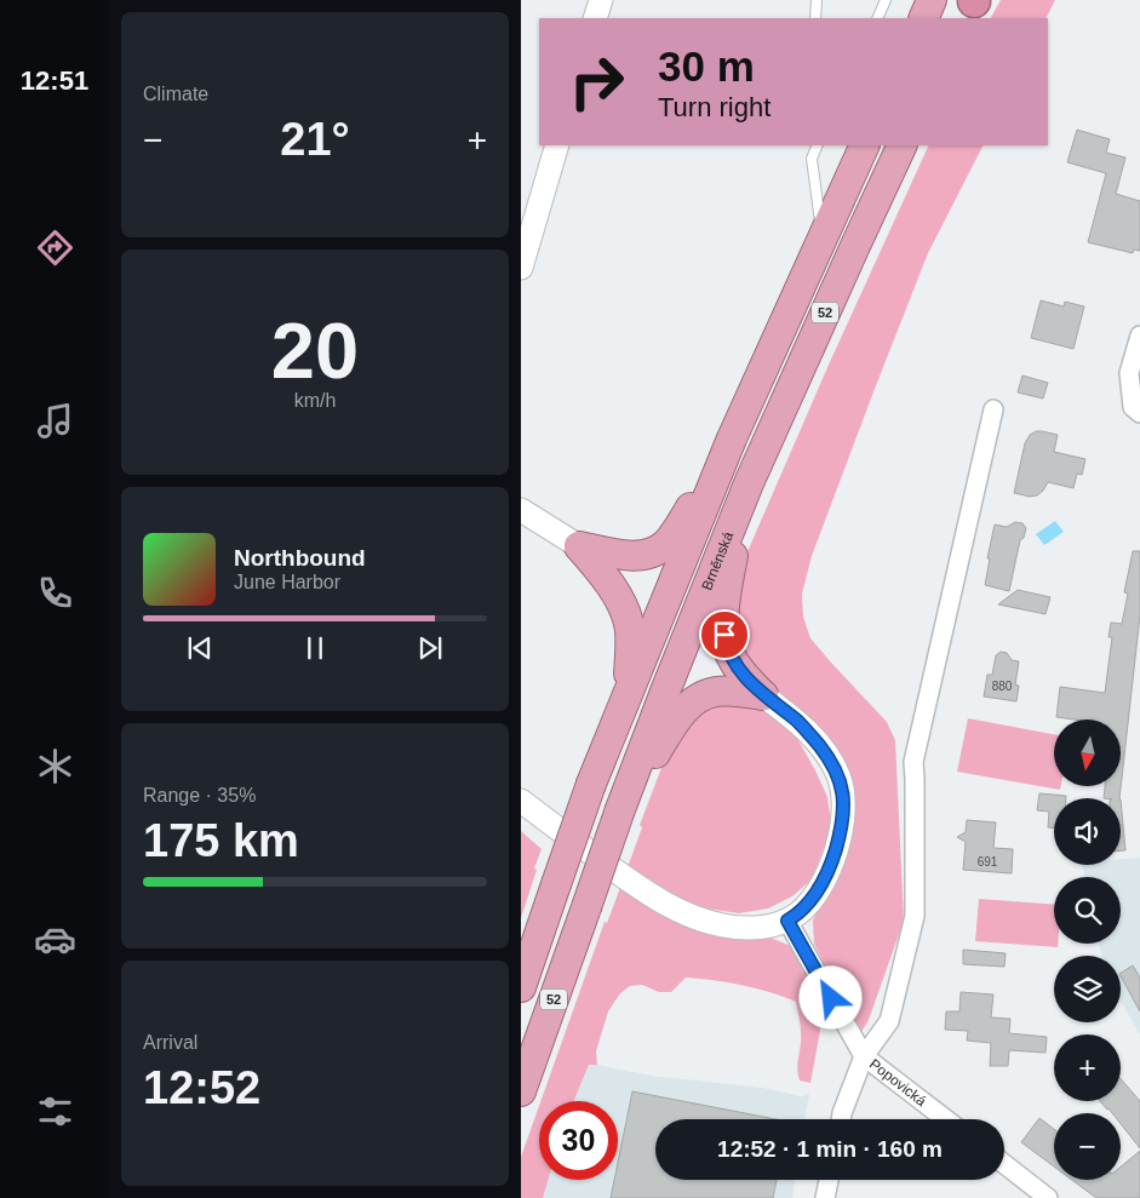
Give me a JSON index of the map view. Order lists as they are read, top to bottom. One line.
{"streets":{"highway":["52","Brněnská"],"street":["Popovická"]},"house_numbers":["880","691"],"north":"bottom","page":{"tabs":"12:51","tile":["Climate",["20","km/h"],["Range · 35%","175 km"],["Arrival","12:52"]],"turn":["30 m","Turn right"],"heat":["−","21°","+"],"song":["Northbound","June Harbor"],"map_buttons":["+","−"],"limit":"30","trip":"12:52 · 1 min · 160 m"}}
